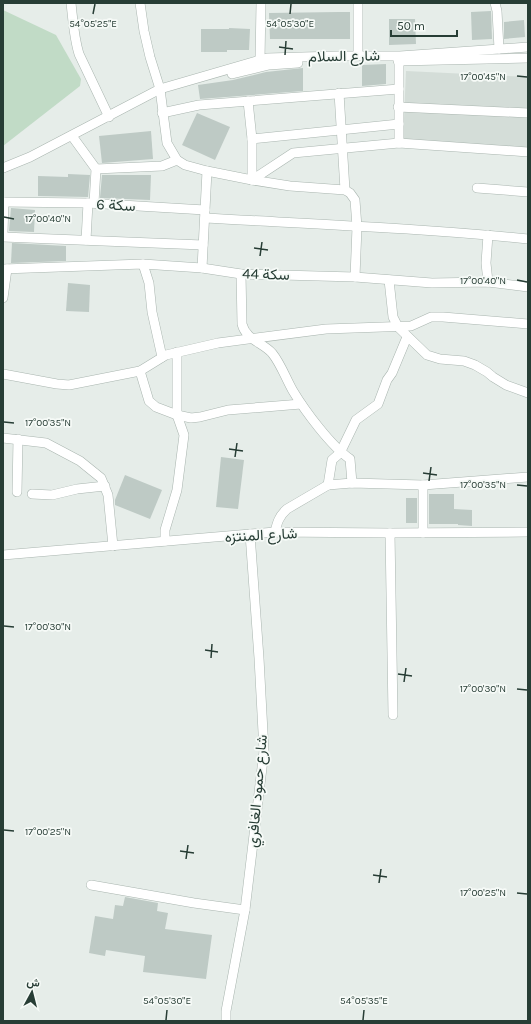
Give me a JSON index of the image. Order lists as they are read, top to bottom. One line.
{"streets":{"street":["شارع السلام","سكة 6","سكة 44","شارع المنتزه","شارع حمود الغافري"]},"crossings":[["شارع المنتزه","شارع حمود الغافري"]],"scale_bar":"50 m","north":"top","coordinates":["54°05'25\"E","54°05'30\"E","17°00'45\"N","17°00'40\"N","17°00'35\"N","17°00'30\"N","17°00'25\"N","54°05'35\"E"]}
